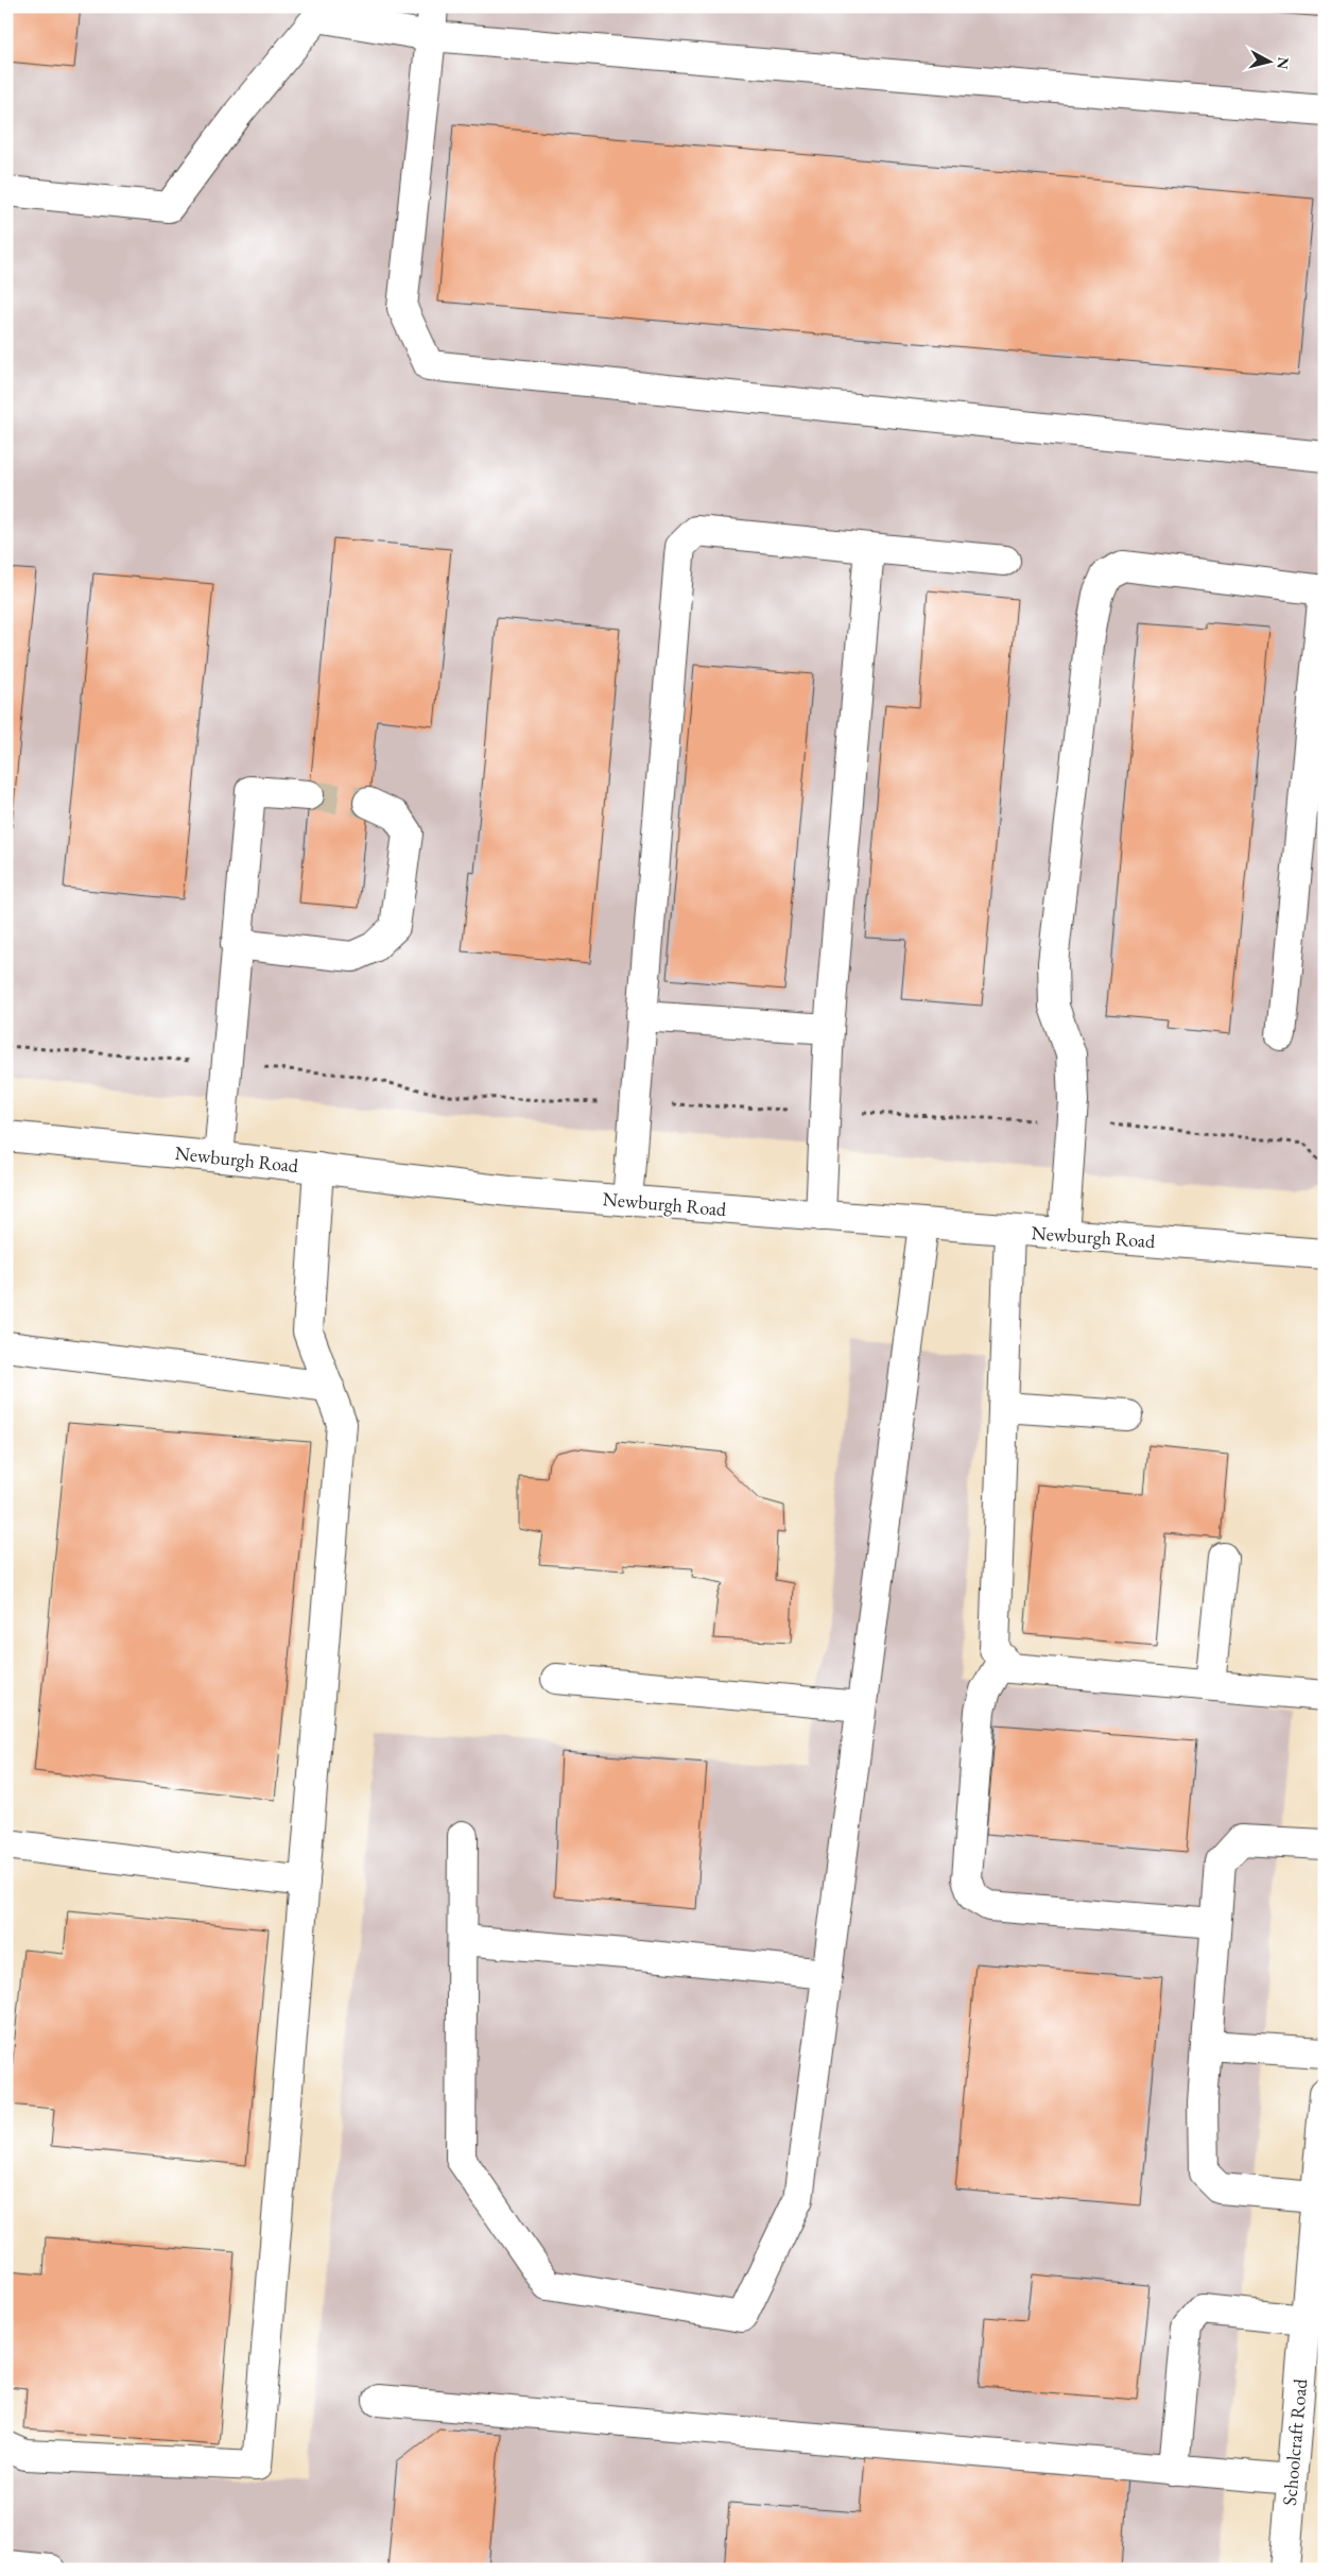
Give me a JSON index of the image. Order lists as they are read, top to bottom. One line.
{"streets":{"main road":["Newburgh Road","Schoolcraft Road"]},"north":"right"}
